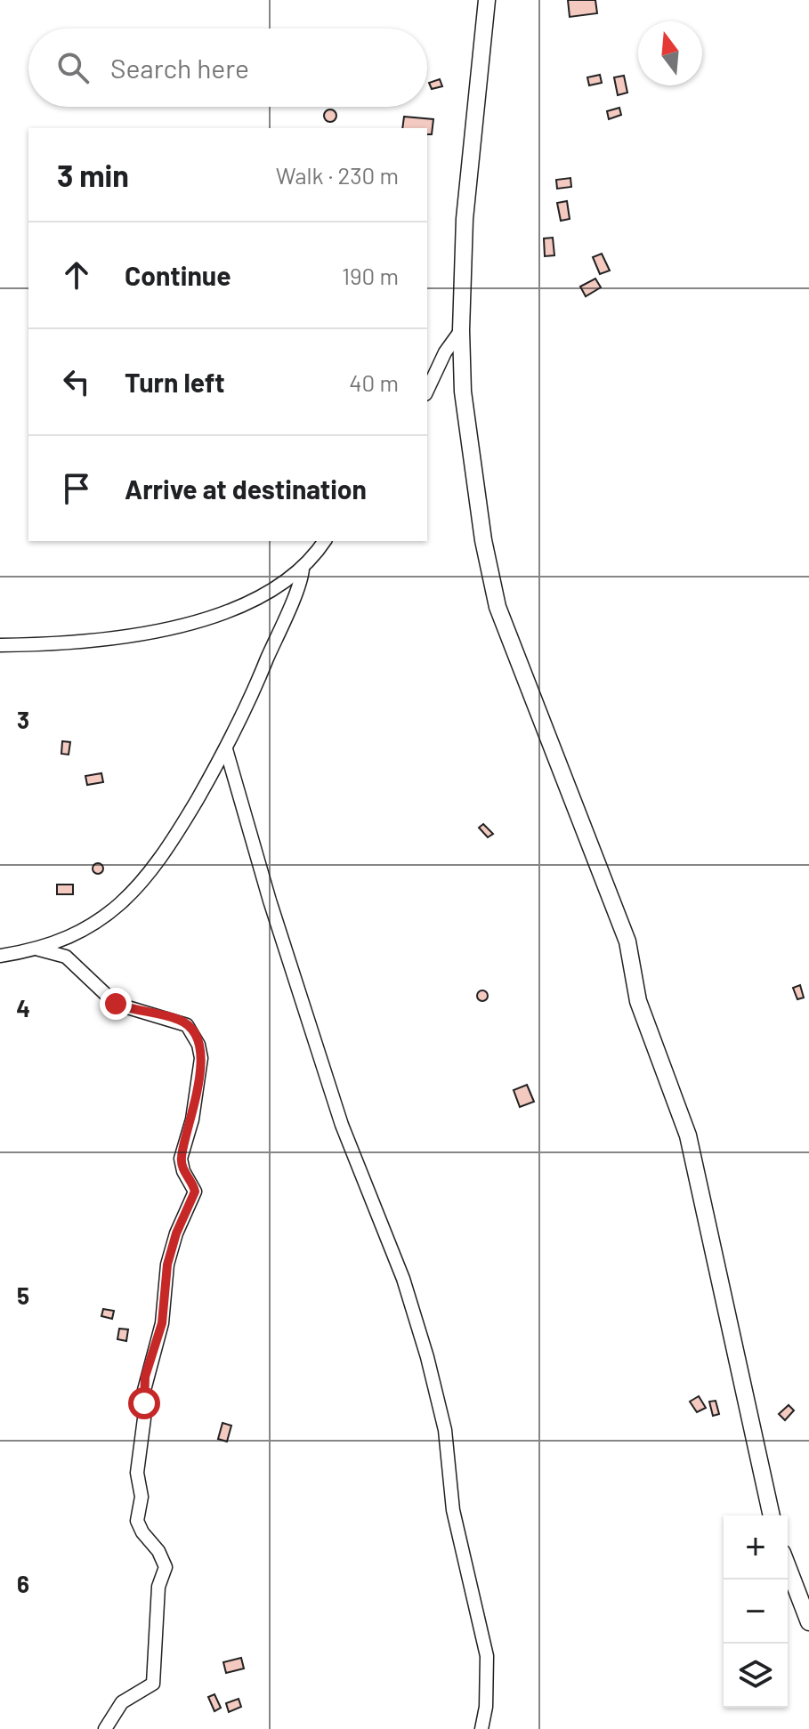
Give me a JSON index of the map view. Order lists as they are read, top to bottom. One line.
{"north":"top","page":{"search":"Search here","heading":["3 min","Walk · 230 m"],"list":[["Continue","190 m"],["Turn left","40 m"],"Arrive at destination"],"map_buttons":["+","−"]},"grid":{"rows":["3","4","5","6"]}}
